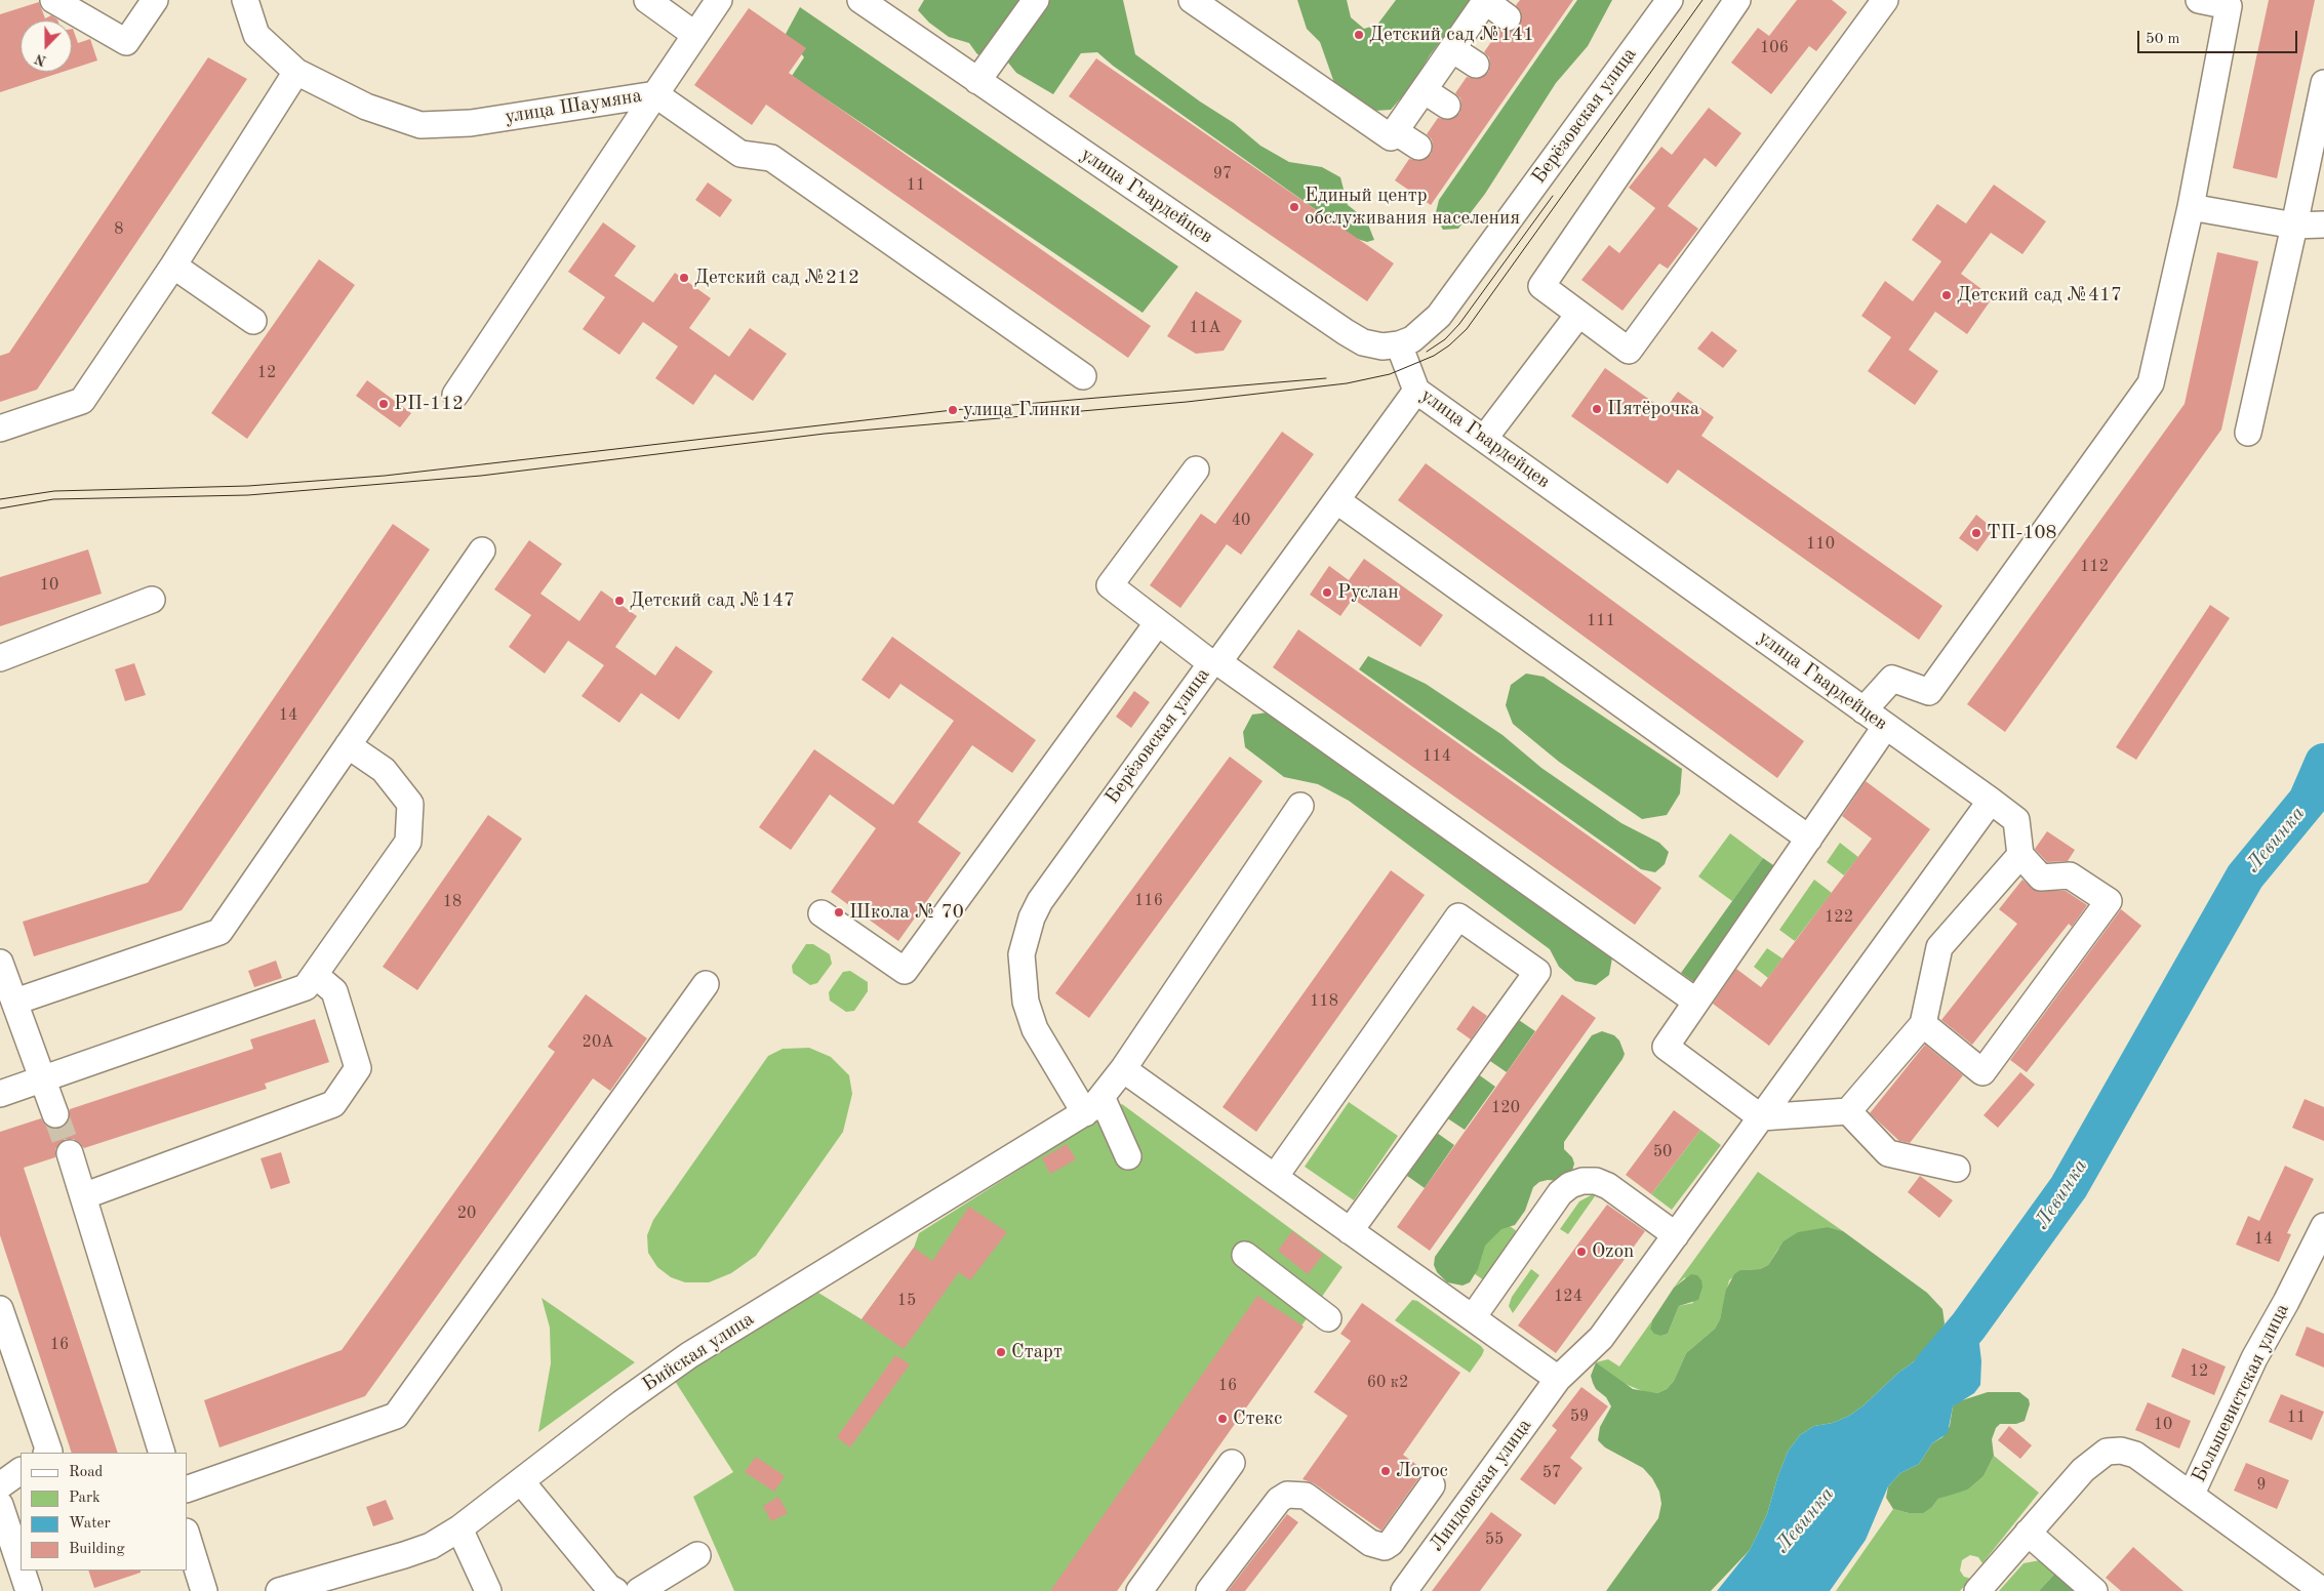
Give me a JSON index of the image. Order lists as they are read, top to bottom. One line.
{"streets":{"street":["улица Шаумяна","Берёзовская улица","улица Гвардейцев","Бийская улица","Большевистская улица","Линдовская улица"]},"crossings":[["Берёзовская улица","улица Гвардейцев"],["Берёзовская улица","Бийская улица"],["улица Гвардейцев","Линдовская улица"]],"water":["Левинка"],"places":["Детский сад №141","Единый центр обслуживания населения","Детский сад №212","Детский сад №417","РП-112","Пятёрочка","улица Глинки","ТП-108","Руслан","Детский сад №147","Школа № 70","Ozon","Старт","Стекс","Лотос"],"house_numbers":["106","97","11","8","11А","12","40","110","112","10","111","14","114","116","18","122","118","20А","120","50","20","14","124","15","16","12","60 к2","16","59","11","10","57","9","55"],"legend":["Road","Park","Water","Building"],"scale_bar":"50 m","north":"bottom"}
